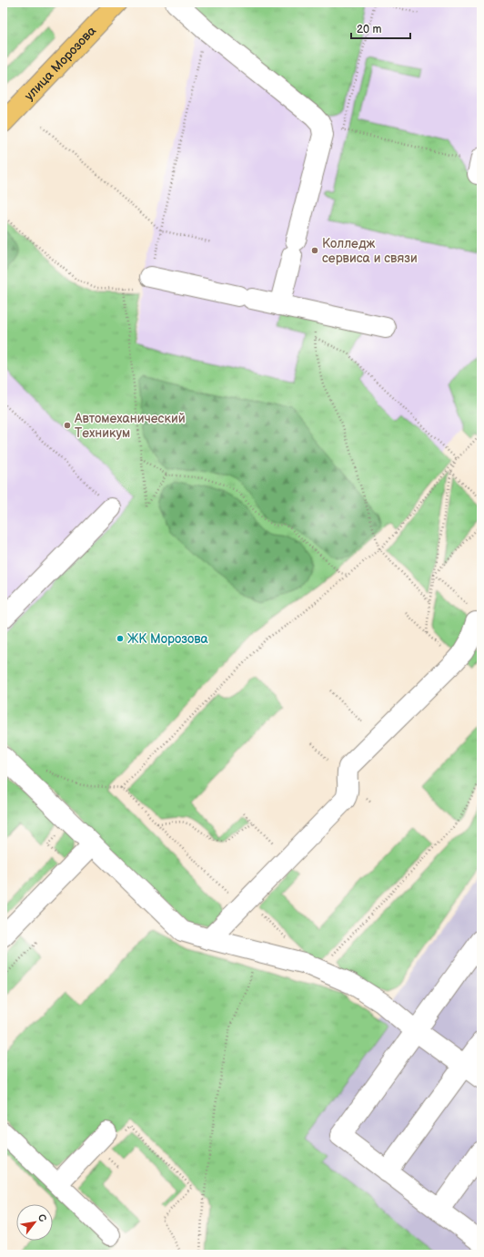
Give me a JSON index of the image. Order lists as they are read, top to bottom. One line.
{"streets":{"main road":["улица Морозова"]},"places":["Колледж сервиса и связи","Автомеханический Техникум","ЖК Морозова"],"scale_bar":"20 m","north":"top right"}
